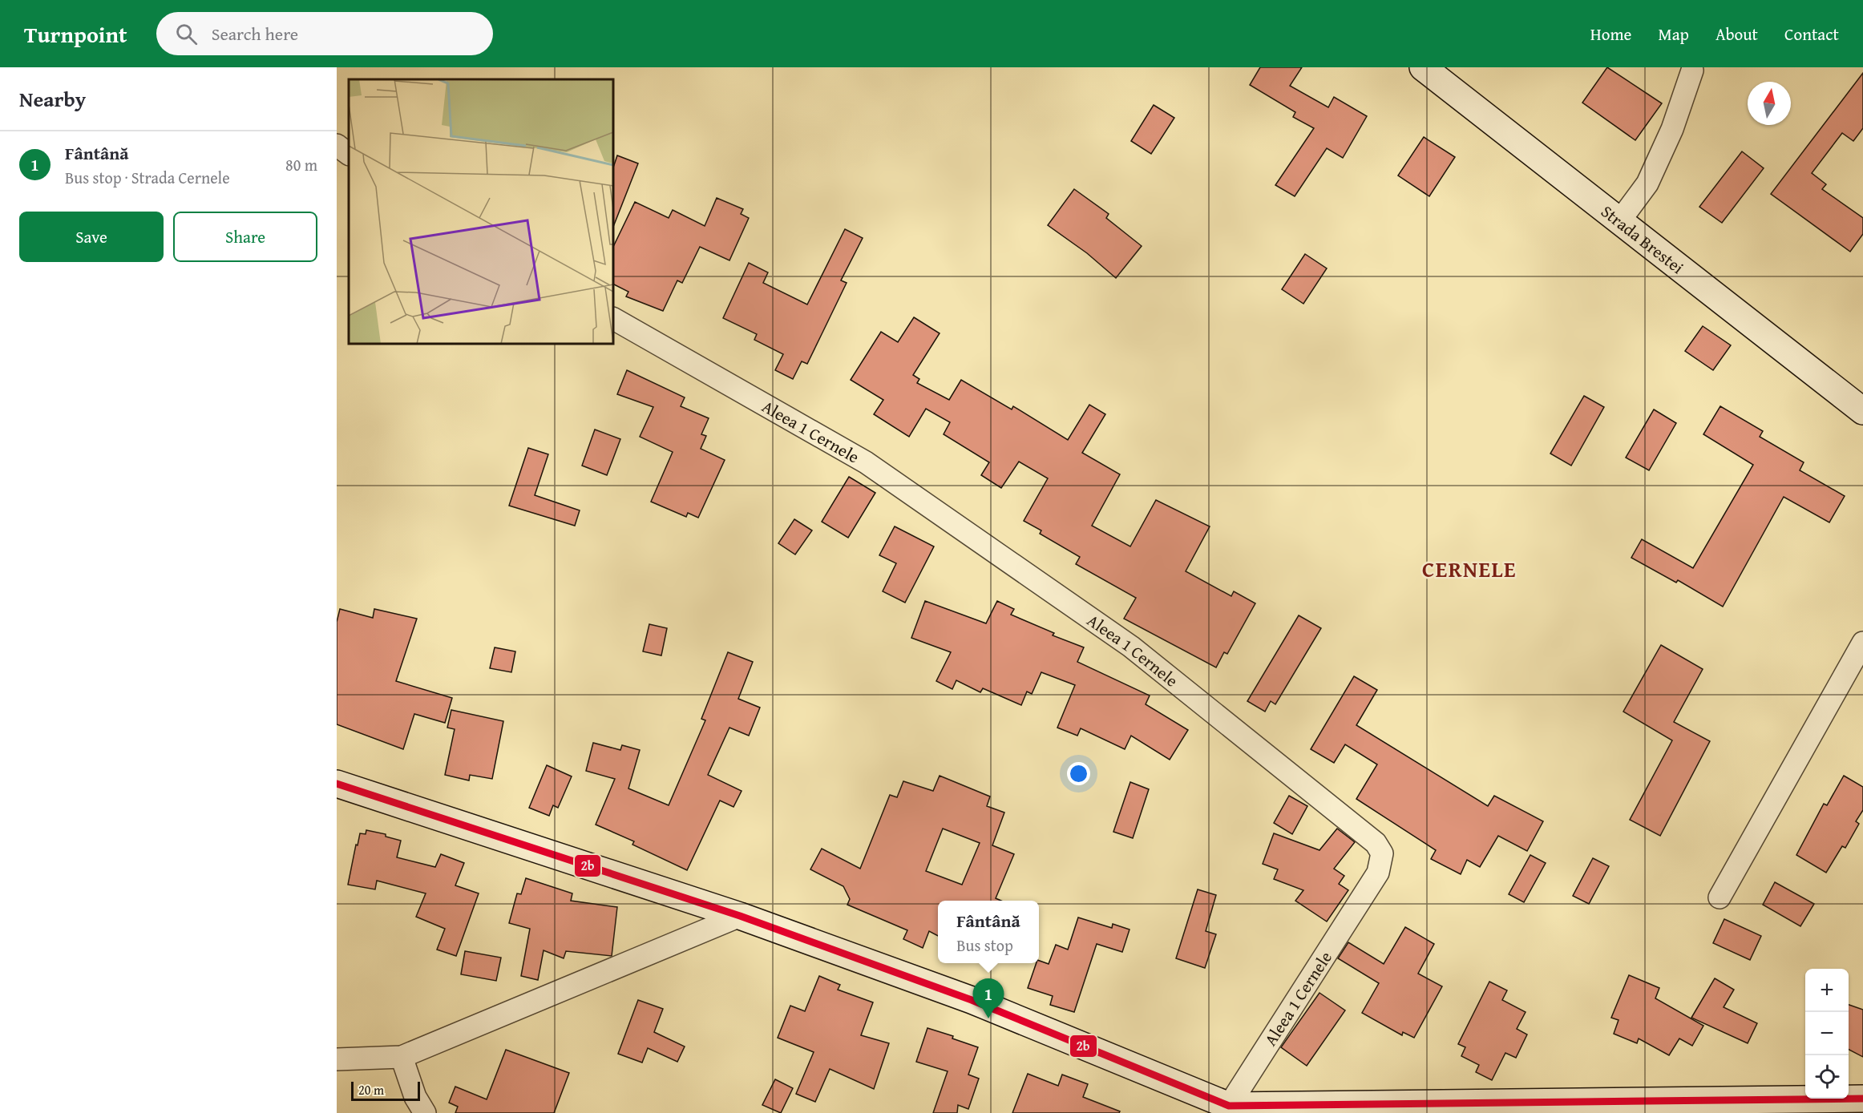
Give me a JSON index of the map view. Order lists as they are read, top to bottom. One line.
{"streets":{"street":["Strada Brestei","Aleea 1 Cernele"]},"districts":["CERNELE"],"lines":["transit line 2b"],"scale_bar":"20 m","north":"top","page":{"header":"Turnpoint","search":"Search here","nav":["Home","Map","About","Contact"],"heading":"Nearby","list":[{"mark":"1","name":"Fântână","note":"Bus stop · Strada Cernele","value":"80 m"}],"buttons":["Save","Share"],"popup":["Fântână","Bus stop"],"map_buttons":["+","−"],"pins":"1","scale":"20 m"}}
